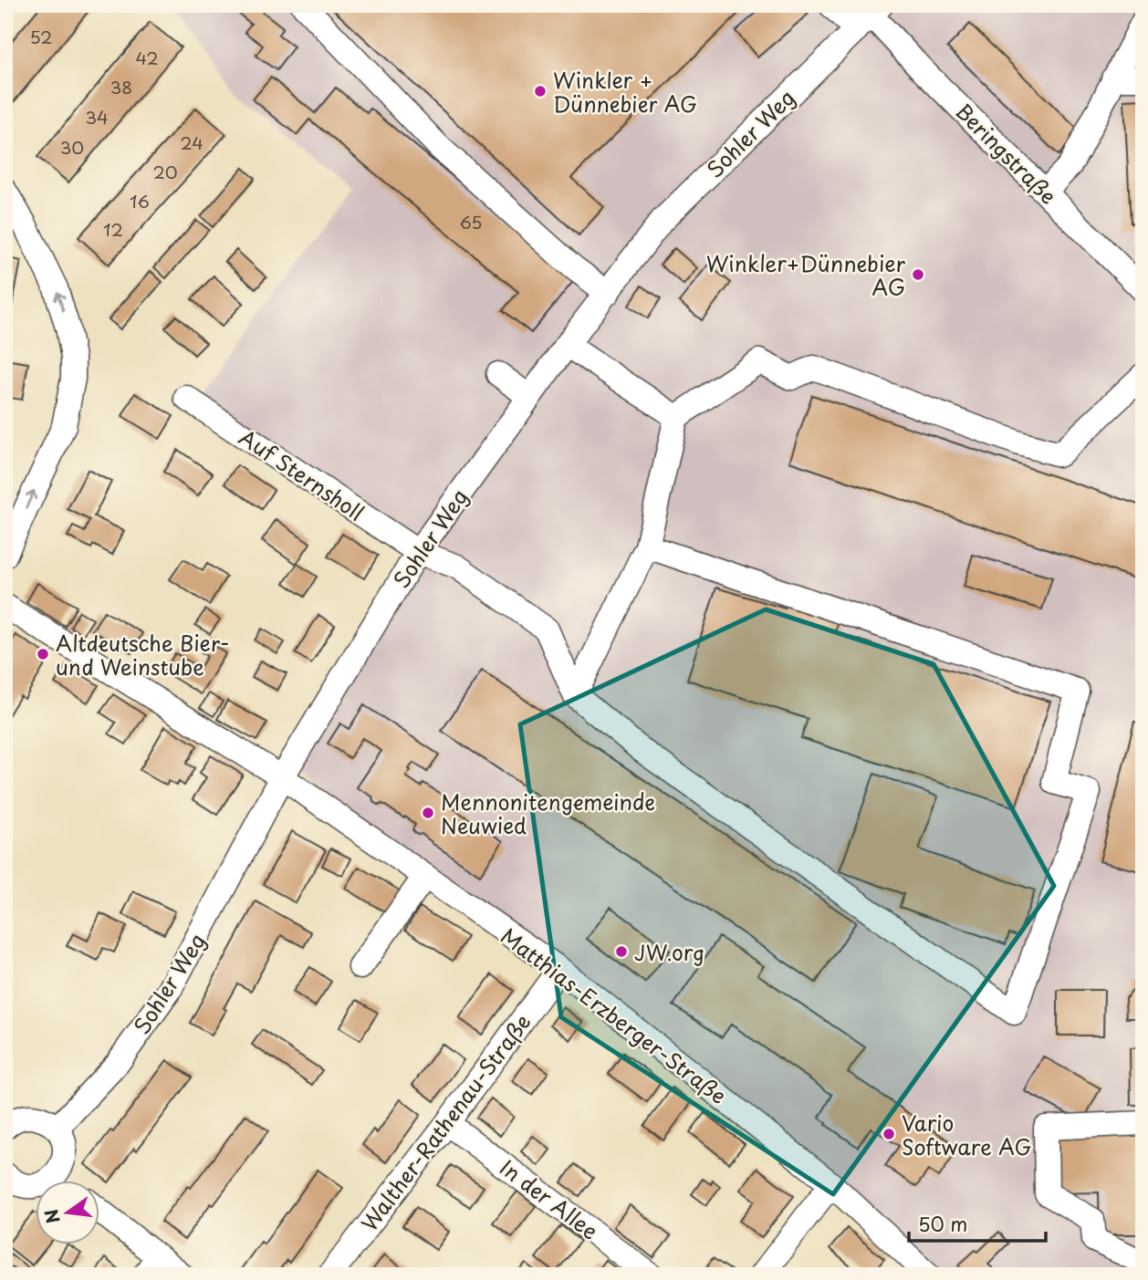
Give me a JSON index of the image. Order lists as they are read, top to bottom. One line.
{"streets":{"street":["Sohler Weg","Beringstraße","Auf Sternsholl","Matthias-Erzberger-Straße","Walther-Rathenau-Straße","In der Allee"]},"crossings":[["Sohler Weg","Beringstraße"],["Sohler Weg","Auf Sternsholl"],["Sohler Weg","Matthias-Erzberger-Straße"],["Matthias-Erzberger-Straße","Walther-Rathenau-Straße"],["Walther-Rathenau-Straße","In der Allee"]],"places":["Winkler + Dünnebier AG","Winkler+Dünnebier AG","Altdeutsche Bier- und Weinstube","Mennonitengemeinde Neuwied","JW.org","Vario Software AG"],"house_numbers":["52","42","38","34","24","30","20","16","65","12"],"scale_bar":"50 m","north":"left"}
